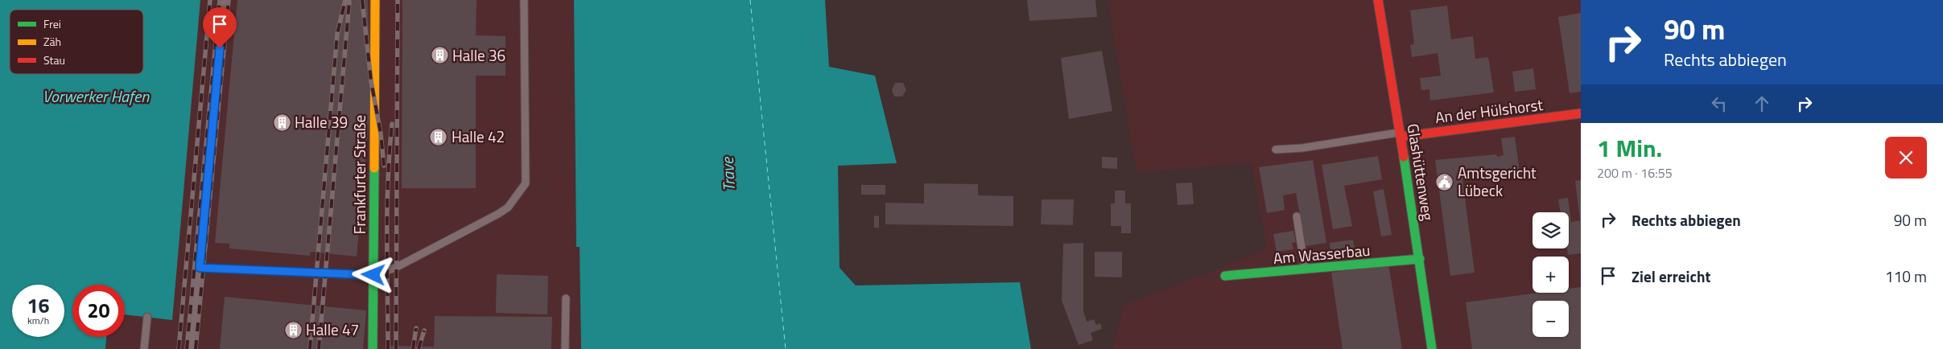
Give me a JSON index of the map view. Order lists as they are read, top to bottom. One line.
{"streets":{"street":["An der Hülshorst","Glashüttenweg","Frankfurter Straße","Am Wasserbau"]},"crossings":[["An der Hülshorst","Glashüttenweg"],["Glashüttenweg","Am Wasserbau"]],"water":["Vorwerker Hafen","Trave"],"places":{"building":["Halle 36","Halle 39","Halle 42","Halle 47"],"public building":["Amtsgericht Lübeck"]},"legend":["Frei","Zäh","Stau"],"page":{"turn":["90 m","Rechts abbiegen"],"heading":["1 Min.","200 m · 16:55"],"list":[{"name":"Rechts abbiegen","value":"90 m"},{"name":"Ziel erreicht","value":"110 m"}],"map_buttons":["+","−"],"speed":"16 km/h","limit":"20"}}
